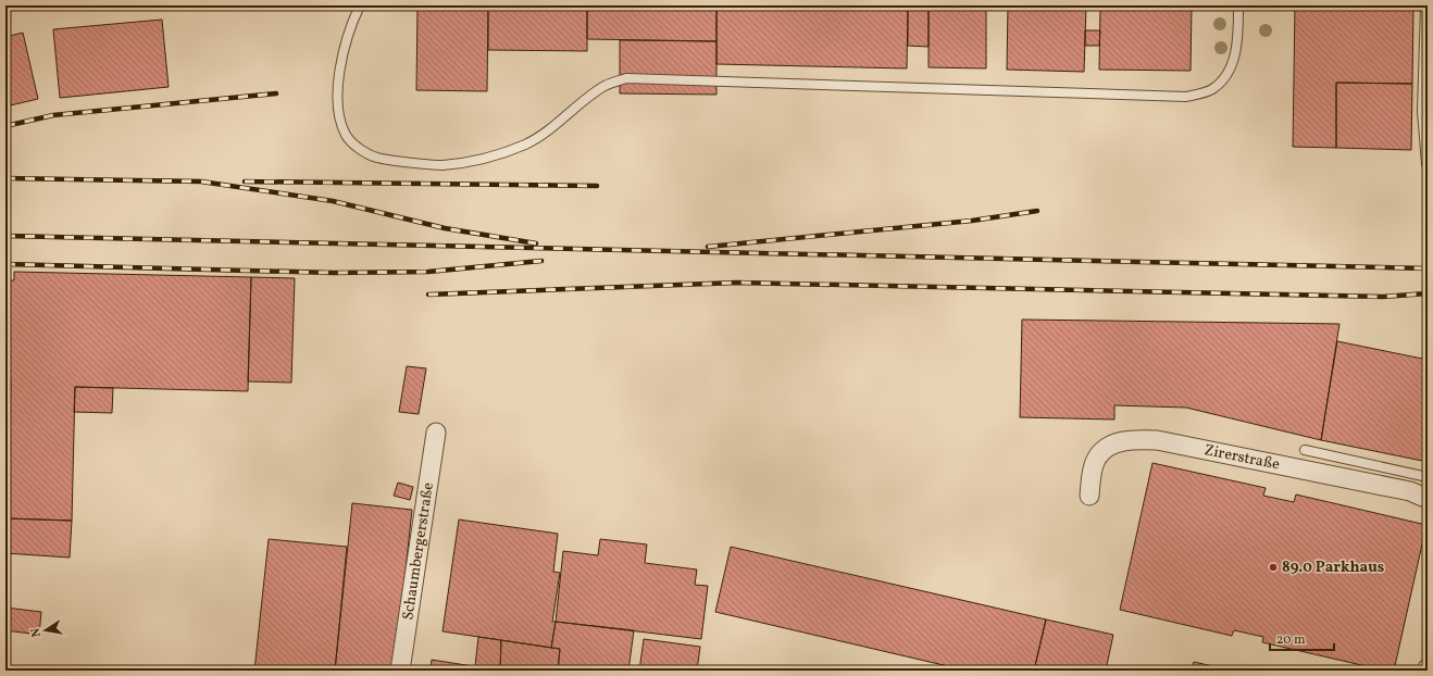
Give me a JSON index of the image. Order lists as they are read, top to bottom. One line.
{"streets":{"street":["Zirerstraße","Schaumbergerstraße"]},"places":["89.0 Parkhaus"],"scale_bar":"20 m","north":"left"}
